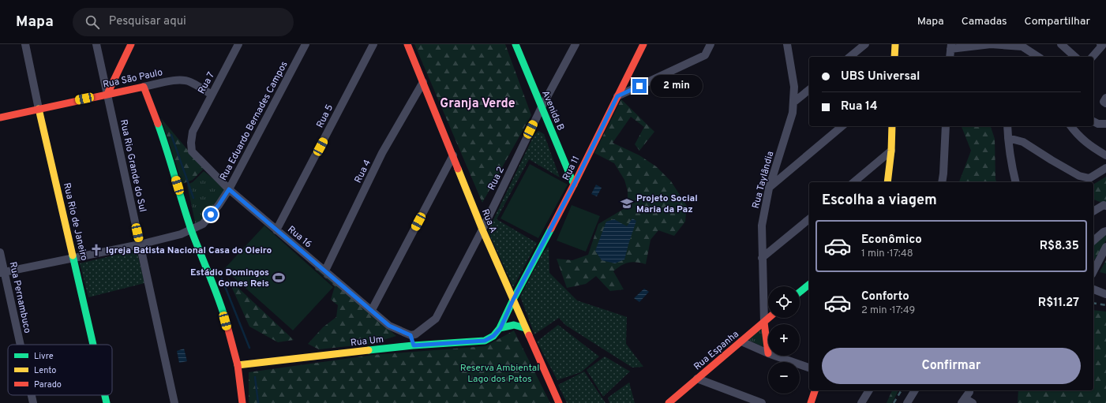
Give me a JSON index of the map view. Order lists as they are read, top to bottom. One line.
{"streets":{"street":["Rua São Paulo","Rua 7","Avenida B","Rua 5","Rua Eduardo Bernades Campos","Rua Rio Grande do Sul","Rua 11","Rua 4","Rua 2","Rua Taylândia","Rua A","Rua Rio de Janeiro","Rua 16","Rua Pernambuco","Rua Um","Rua Espanha"]},"crossings":[["Rua São Paulo","Rua 7"],["Rua São Paulo","Rua Rio Grande do Sul"],["Rua São Paulo","Rua Rio de Janeiro"],["Rua 7","Rua 16"],["Avenida B","Rua 11"],["Avenida B","Rua 2"],["Rua 5","Rua 16"],["Rua Eduardo Bernades Campos","Rua Rio Grande do Sul"],["Rua Eduardo Bernades Campos","Rua Rio de Janeiro"],["Rua Eduardo Bernades Campos","Rua 16"],["Rua Eduardo Bernades Campos","Rua Pernambuco"],["Rua 11","Rua A"],["Rua 11","Rua Um"],["Rua 4","Rua A"],["Rua 4","Rua 16"],["Rua 2","Rua A"],["Rua 2","Rua 16"],["Rua Taylândia","Rua Espanha"],["Rua A","Rua Um"]],"districts":["Granja Verde"],"parks":["Reserva Ambiental Lago dos Patos"],"places":{"school or university":["Projeto Social Maria da Paz"],"church":["Igreja Batista Nacional Casa do Oleiro"],"sports":["Estádio Domingos Gomes Reis"]},"legend":["Livre","Lento","Parado"],"page":{"header":"Mapa","search":"Pesquisar aqui","nav":["Mapa","Camadas","Compartilhar"],"banner":["UBS Universal","Rua 14"],"bubble":"2 min","heading":"Escolha a viagem","list":[{"name":"Econômico","note":"1 min · 17:48","value":"R$8.35"},{"name":"Conforto","note":"2 min · 17:49","value":"R$11.27"}],"map_buttons":["+","−"],"buttons":"Confirmar"}}
